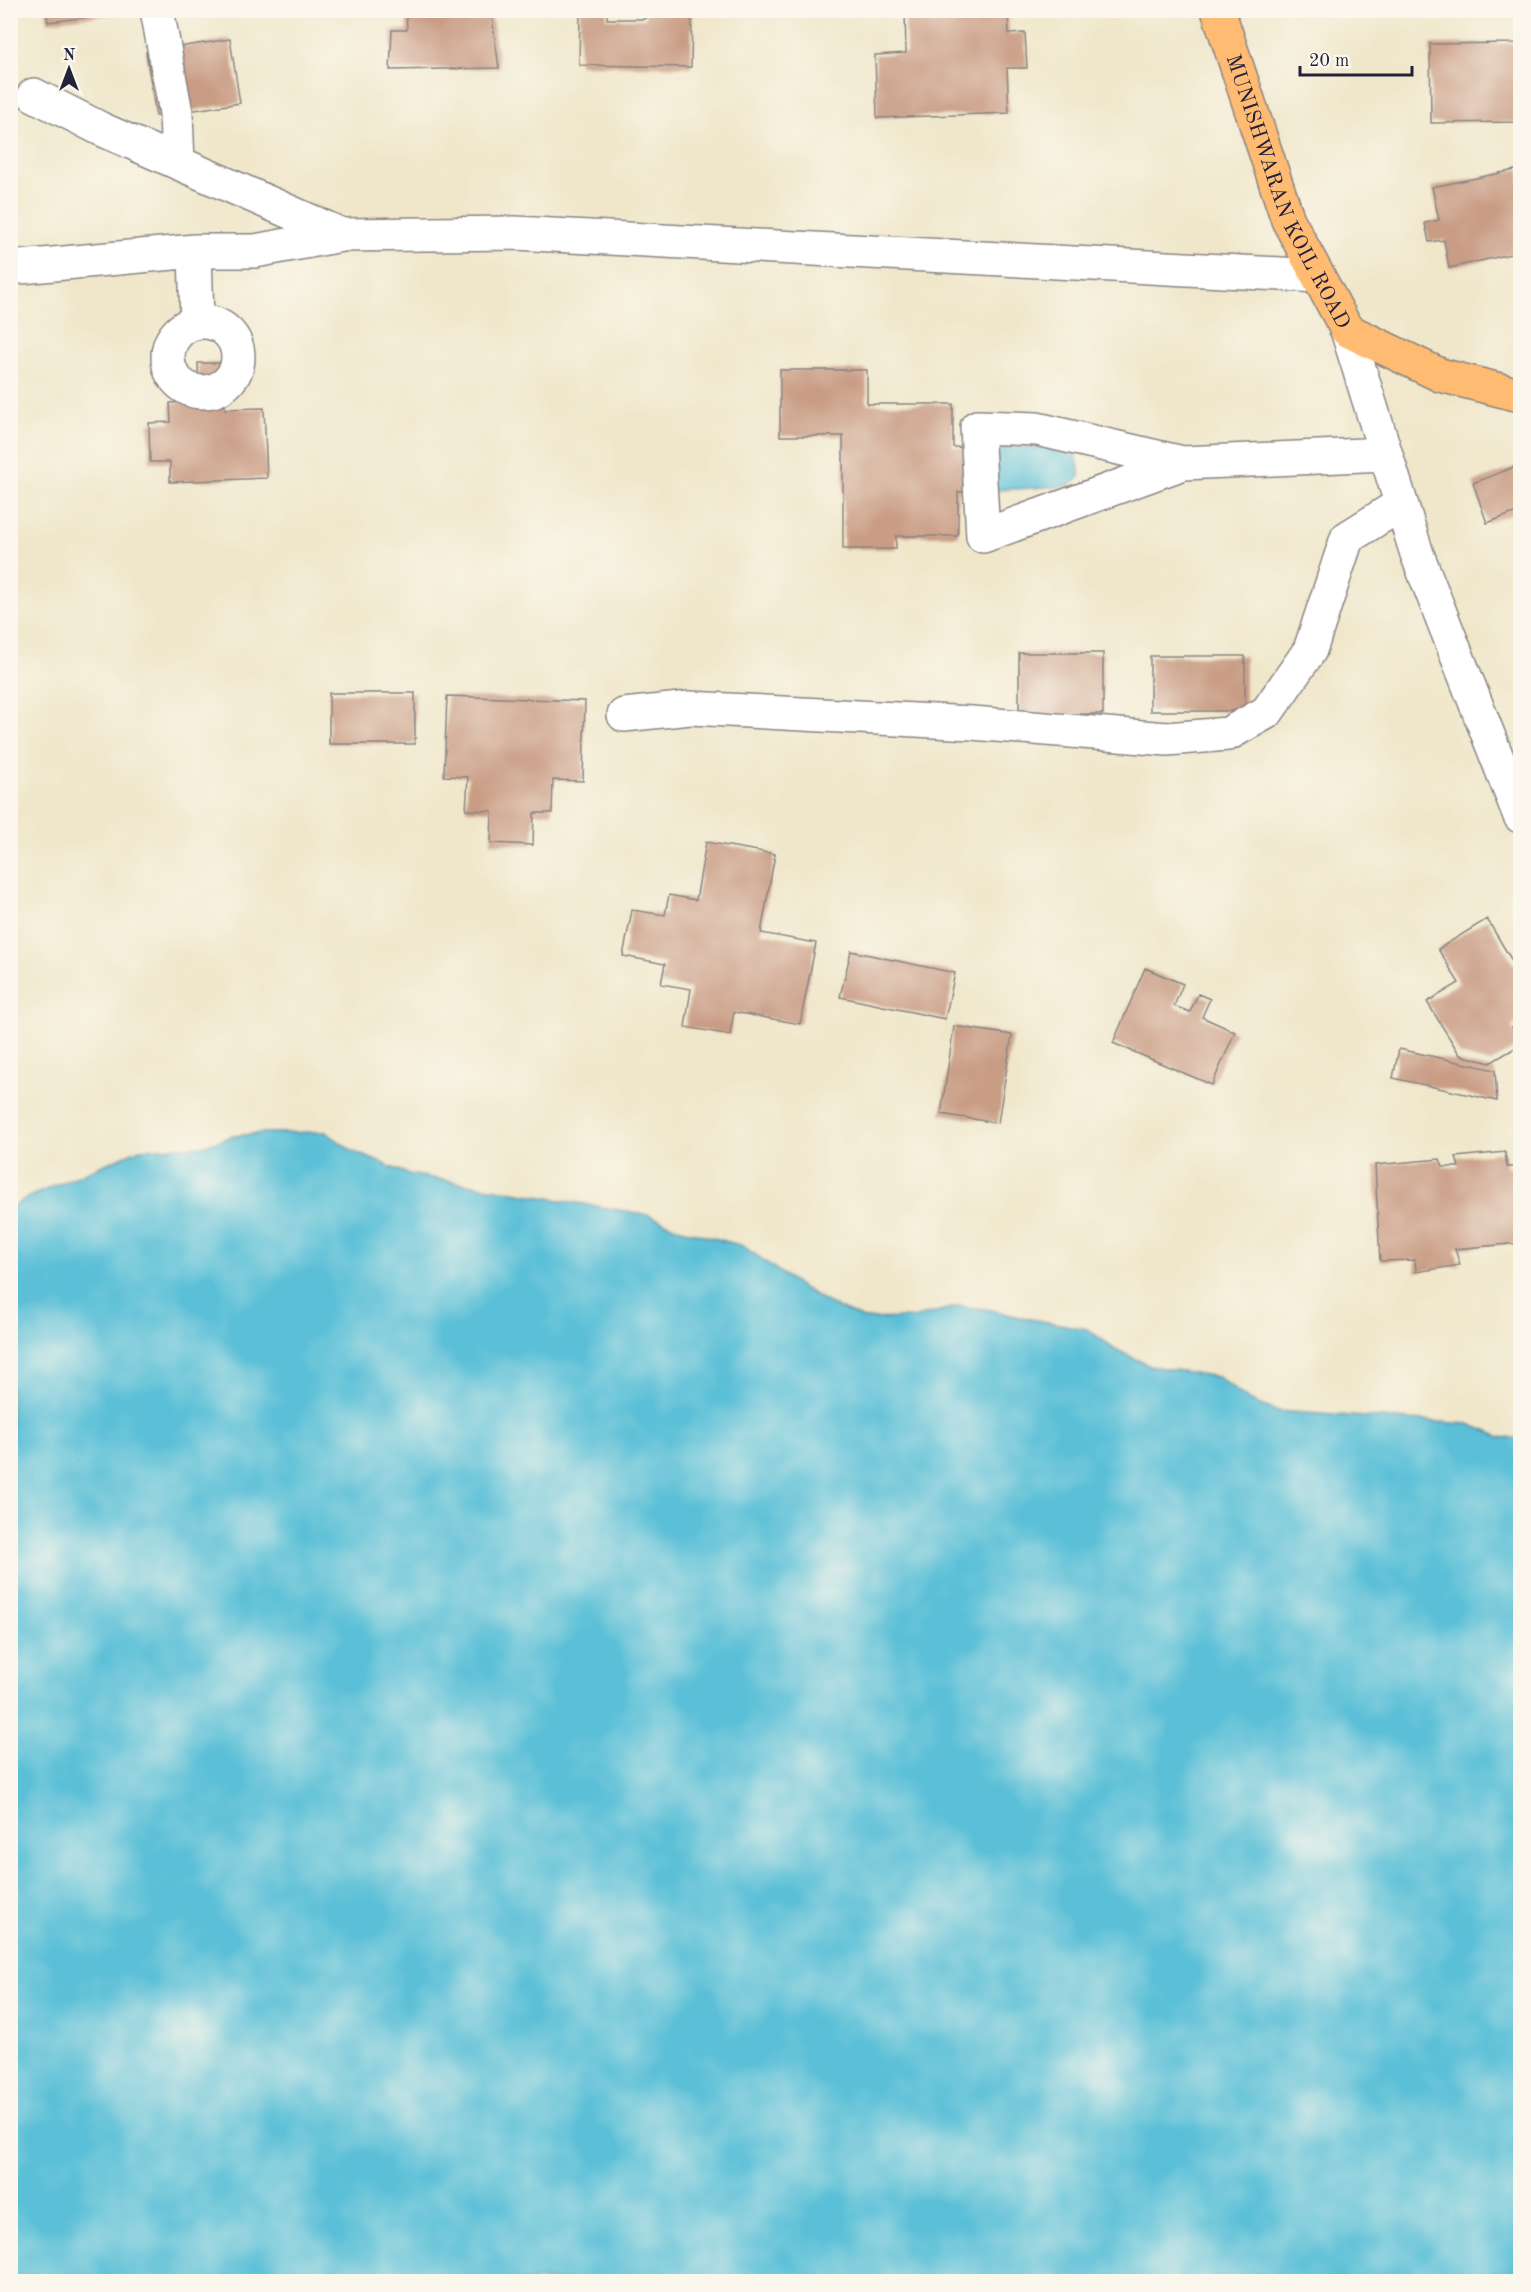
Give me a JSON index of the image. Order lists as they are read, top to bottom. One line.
{"streets":{"main road":["MUNISHWARAN KOIL ROAD"]},"scale_bar":"20 m","north":"top"}
